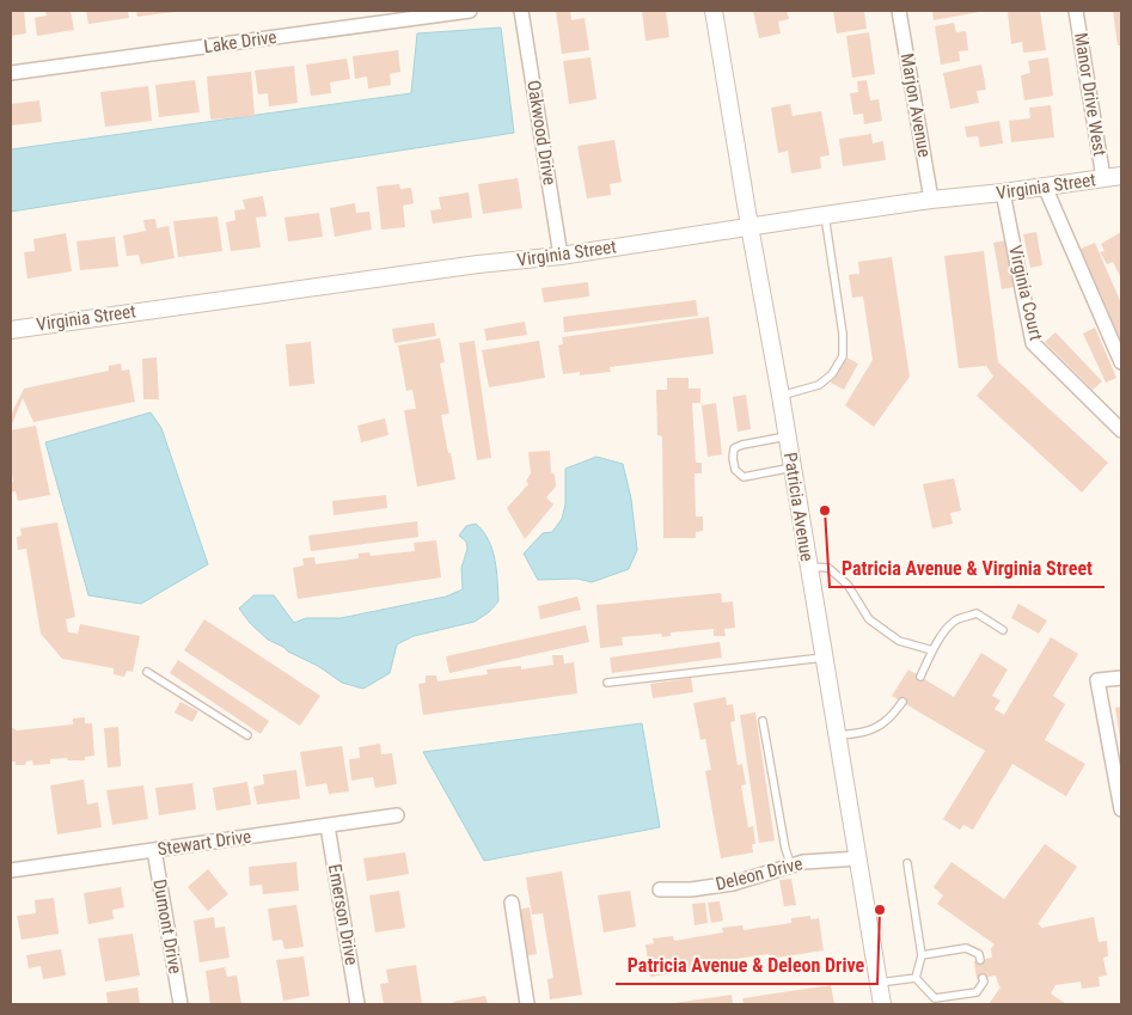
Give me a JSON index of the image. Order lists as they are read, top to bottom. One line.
{"streets":{"street":["Lake Drive","Manor Drive West","Marjon Avenue","Oakwood Drive","Virginia Street","Virginia Court","Patricia Avenue","Stewart Drive","Deleon Drive","Emerson Drive","Dumont Drive"]},"crossings":[["Manor Drive West","Virginia Street"],["Marjon Avenue","Virginia Street"],["Oakwood Drive","Virginia Street"],["Virginia Street","Virginia Court"],["Virginia Street","Patricia Avenue"],["Patricia Avenue","Deleon Drive"],["Stewart Drive","Emerson Drive"],["Stewart Drive","Dumont Drive"]],"places":["Patricia Avenue & Virginia Street","Patricia Avenue & Deleon Drive"]}
